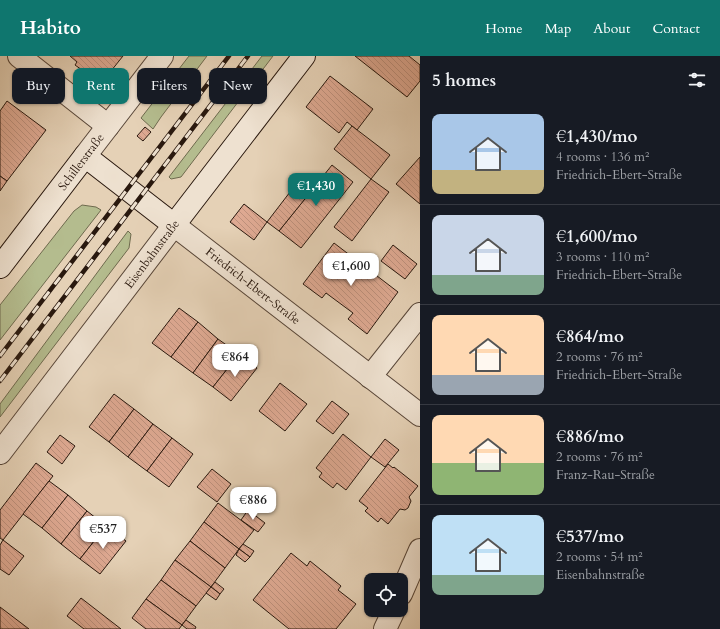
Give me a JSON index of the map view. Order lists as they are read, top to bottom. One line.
{"streets":{"street":["Schillerstraße","Eisenbahnstraße","Friedrich-Ebert-Straße"]},"crossings":[["Schillerstraße","Friedrich-Ebert-Straße"],["Eisenbahnstraße","Friedrich-Ebert-Straße"]],"page":{"header":"Habito","nav":["Home","Map","About","Contact"],"heading":"5 homes","chip":["Buy","Rent","Filters","New"],"list":[{"name":"€1,430/mo","note":"4 rooms · 136 m² · Friedrich-Ebert-Straße"},{"name":"€1,600/mo","note":"3 rooms · 110 m² · Friedrich-Ebert-Straße"},{"name":"€864/mo","note":"2 rooms · 76 m² · Friedrich-Ebert-Straße"},{"name":"€886/mo","note":"2 rooms · 76 m² · Franz-Rau-Straße"},{"name":"€537/mo","note":"2 rooms · 54 m² · Eisenbahnstraße"}],"price":["€1,430","€1,600","€864","€886","€537"]}}
